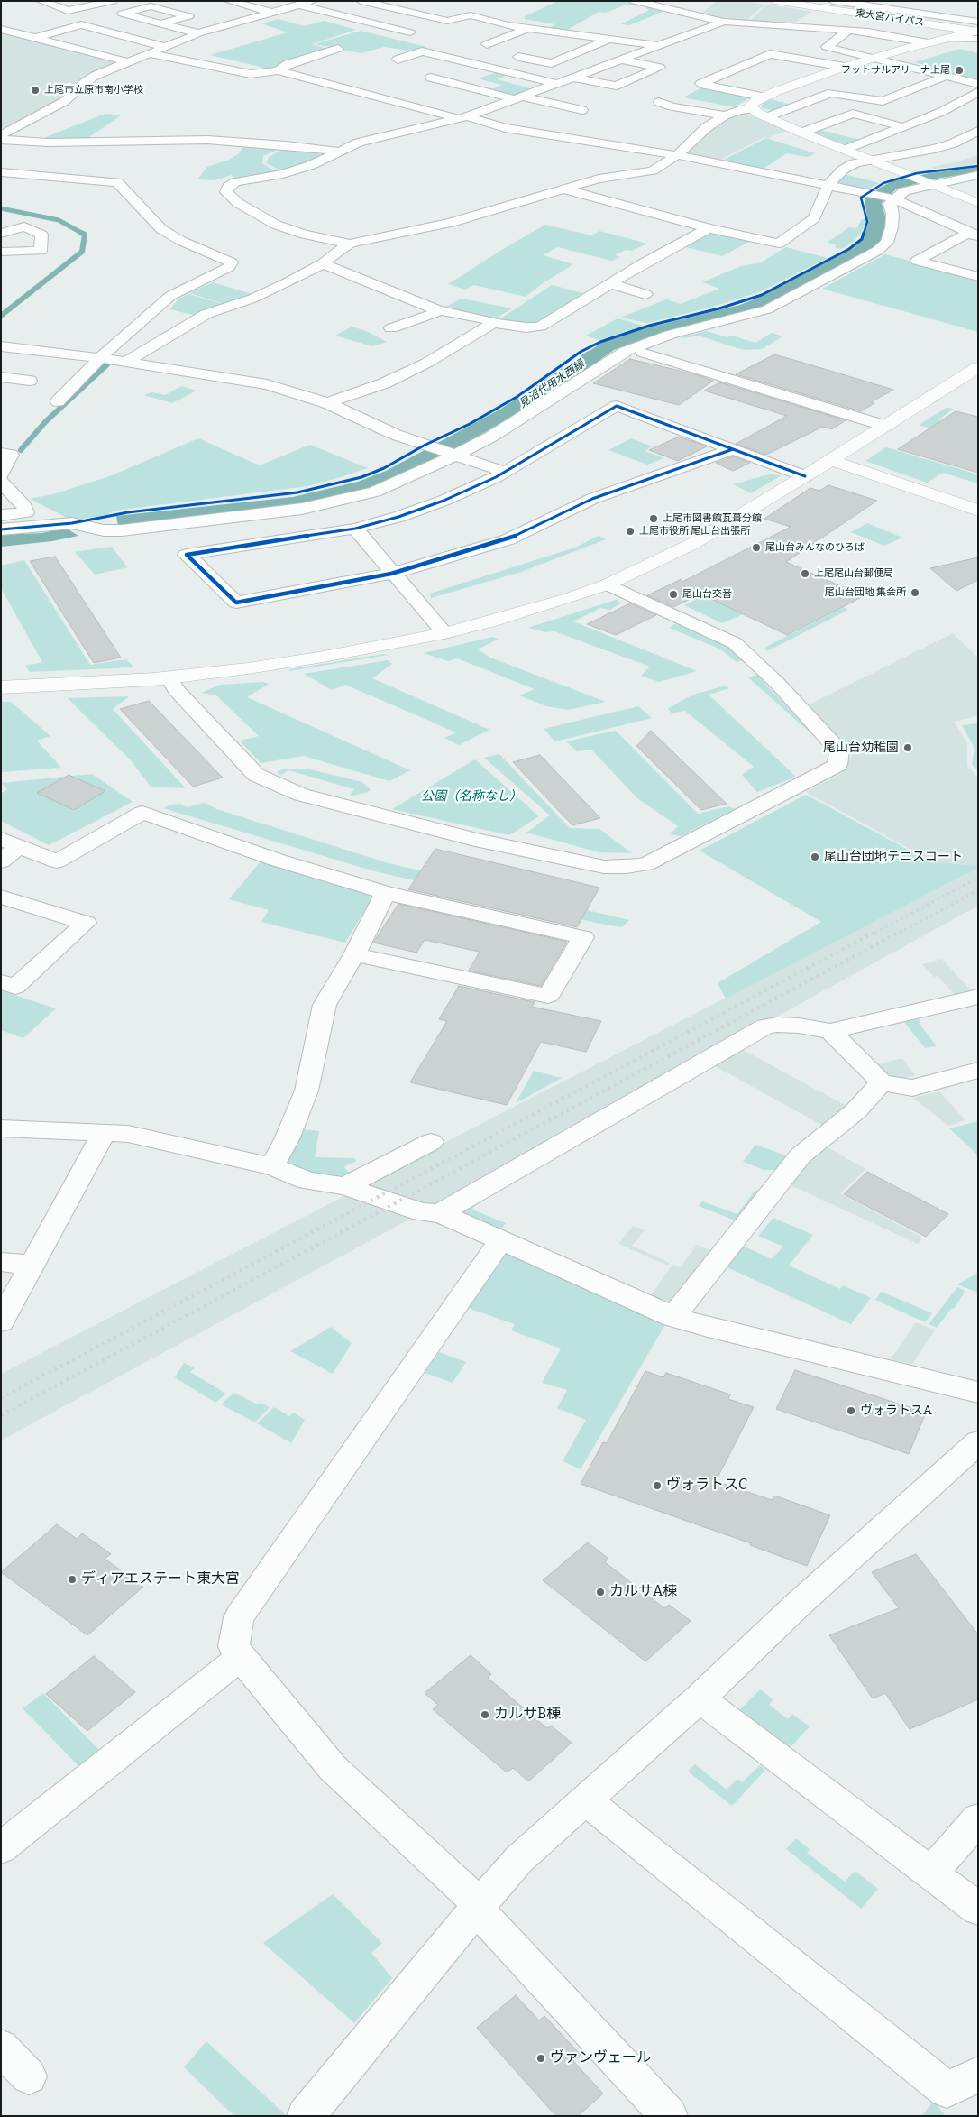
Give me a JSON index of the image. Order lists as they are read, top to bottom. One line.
{"streets":{"main road":["東大宮バイパス"]},"water":["見沼代用水西縁"],"parks":["公園（名称なし）"],"places":["フットサルアリーナ上尾","上尾市立原市南小学校","上尾市図書館瓦葺分館","上尾市役所 尾山台出張所","尾山台みんなのひろば","上尾尾山台郵便局","尾山台団地 集会所","尾山台交番","尾山台幼稚園","尾山台団地テニスコート","ヴォラトスA","ヴォラトスC","ディアエステート東大宮","カルサA棟","カルサB棟","ヴァンヴェール"]}
